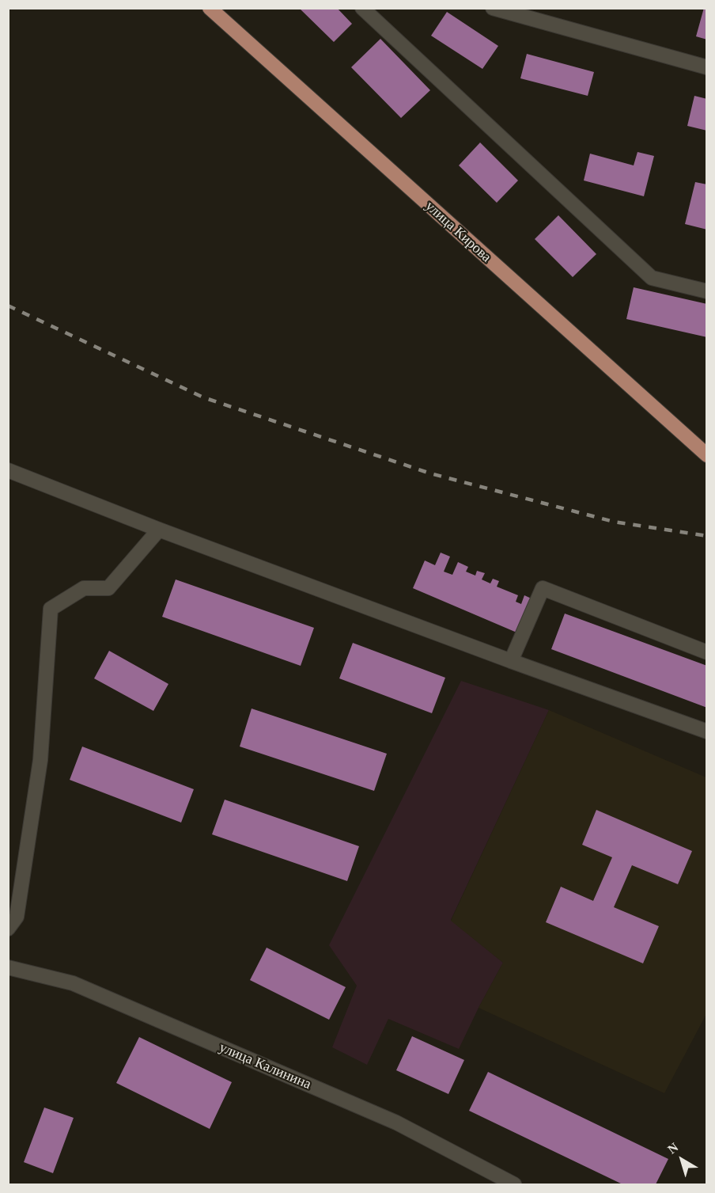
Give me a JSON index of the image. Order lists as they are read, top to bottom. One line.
{"streets":{"main road":["улица Кирова"],"street":["улица Калинина"]},"north":"top left"}
